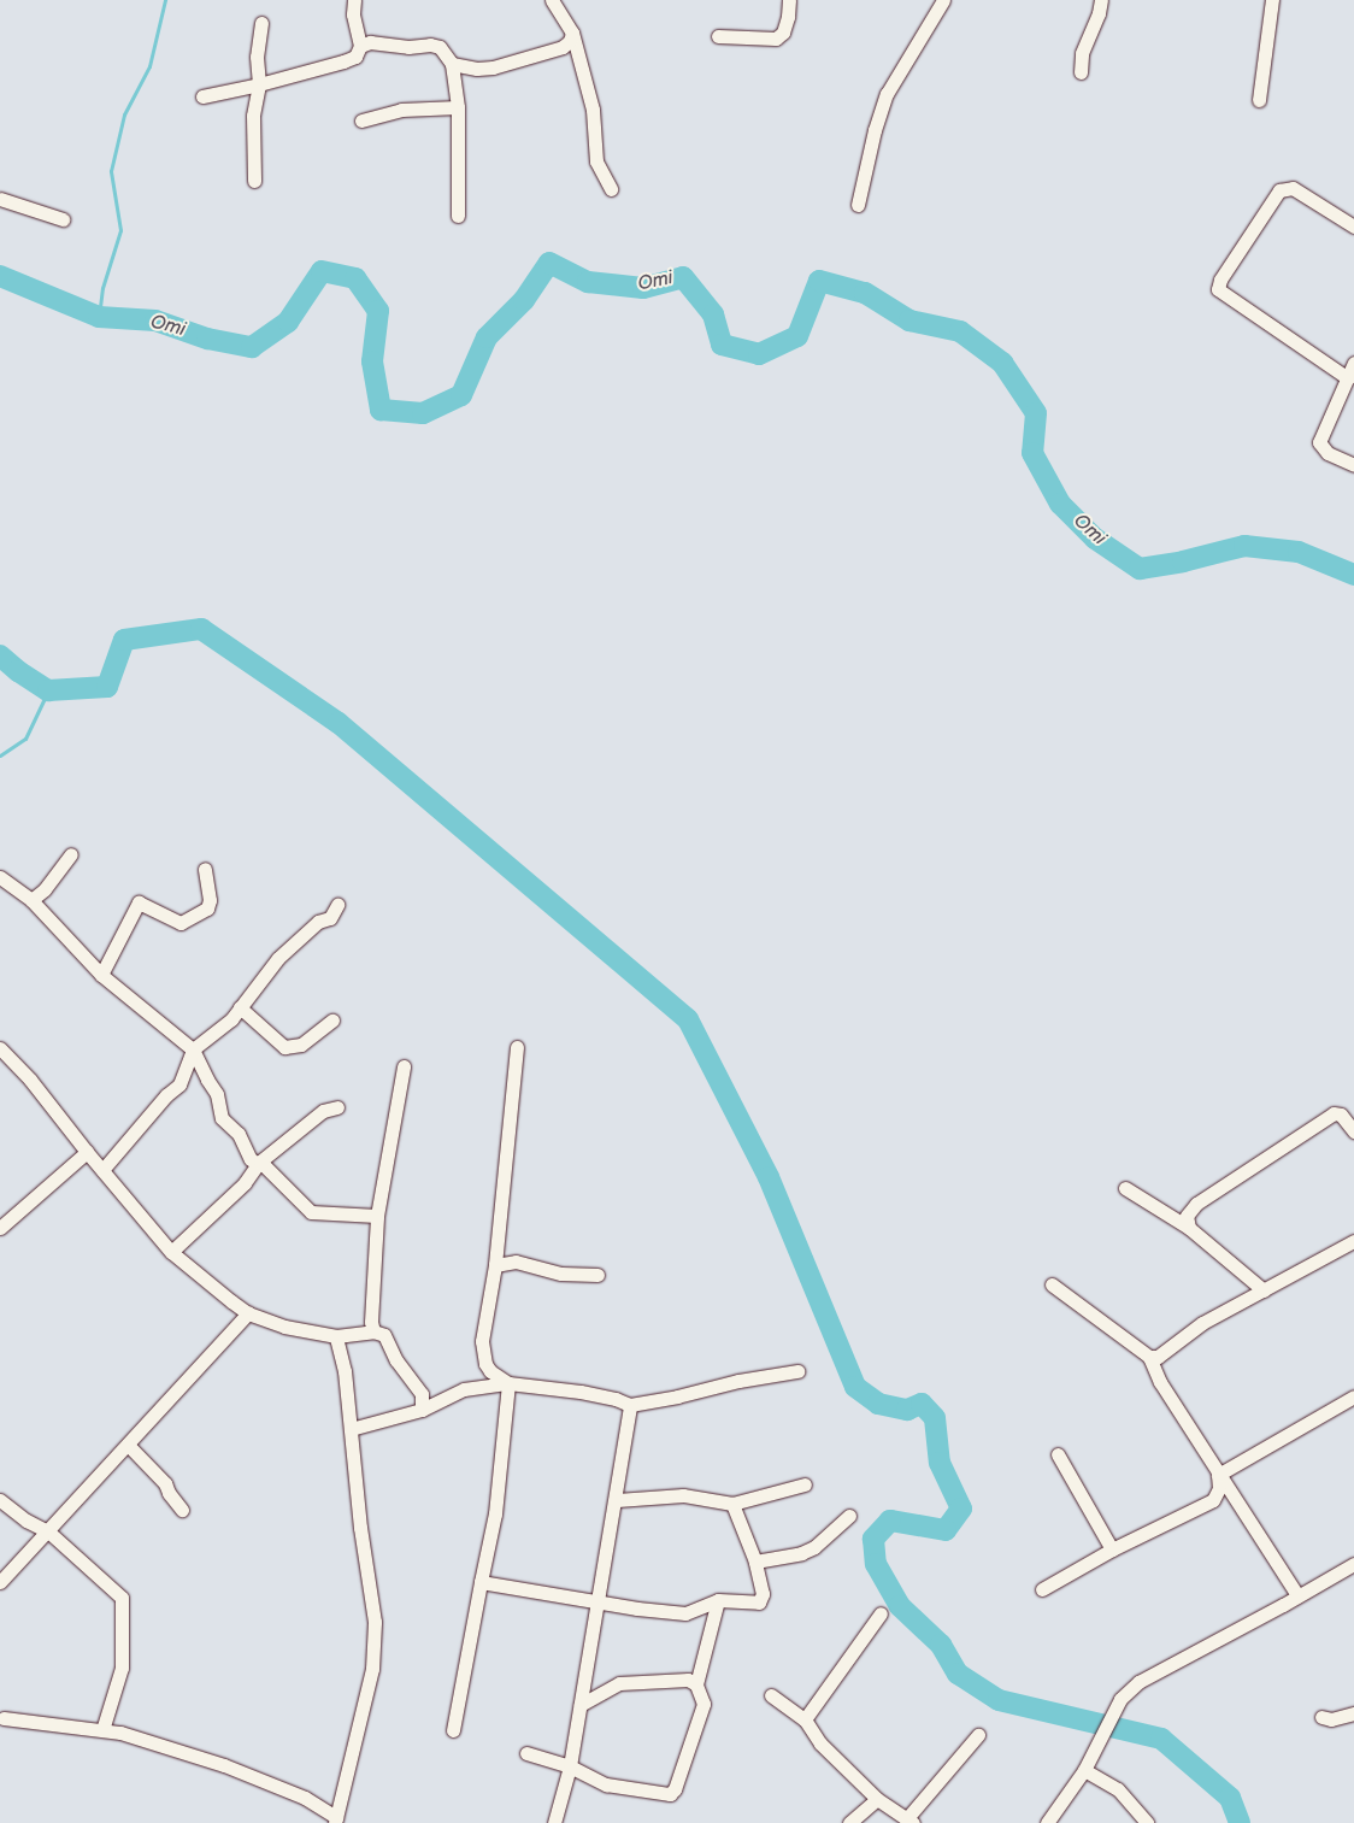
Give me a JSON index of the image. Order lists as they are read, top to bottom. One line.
{"water":["Omi"]}
